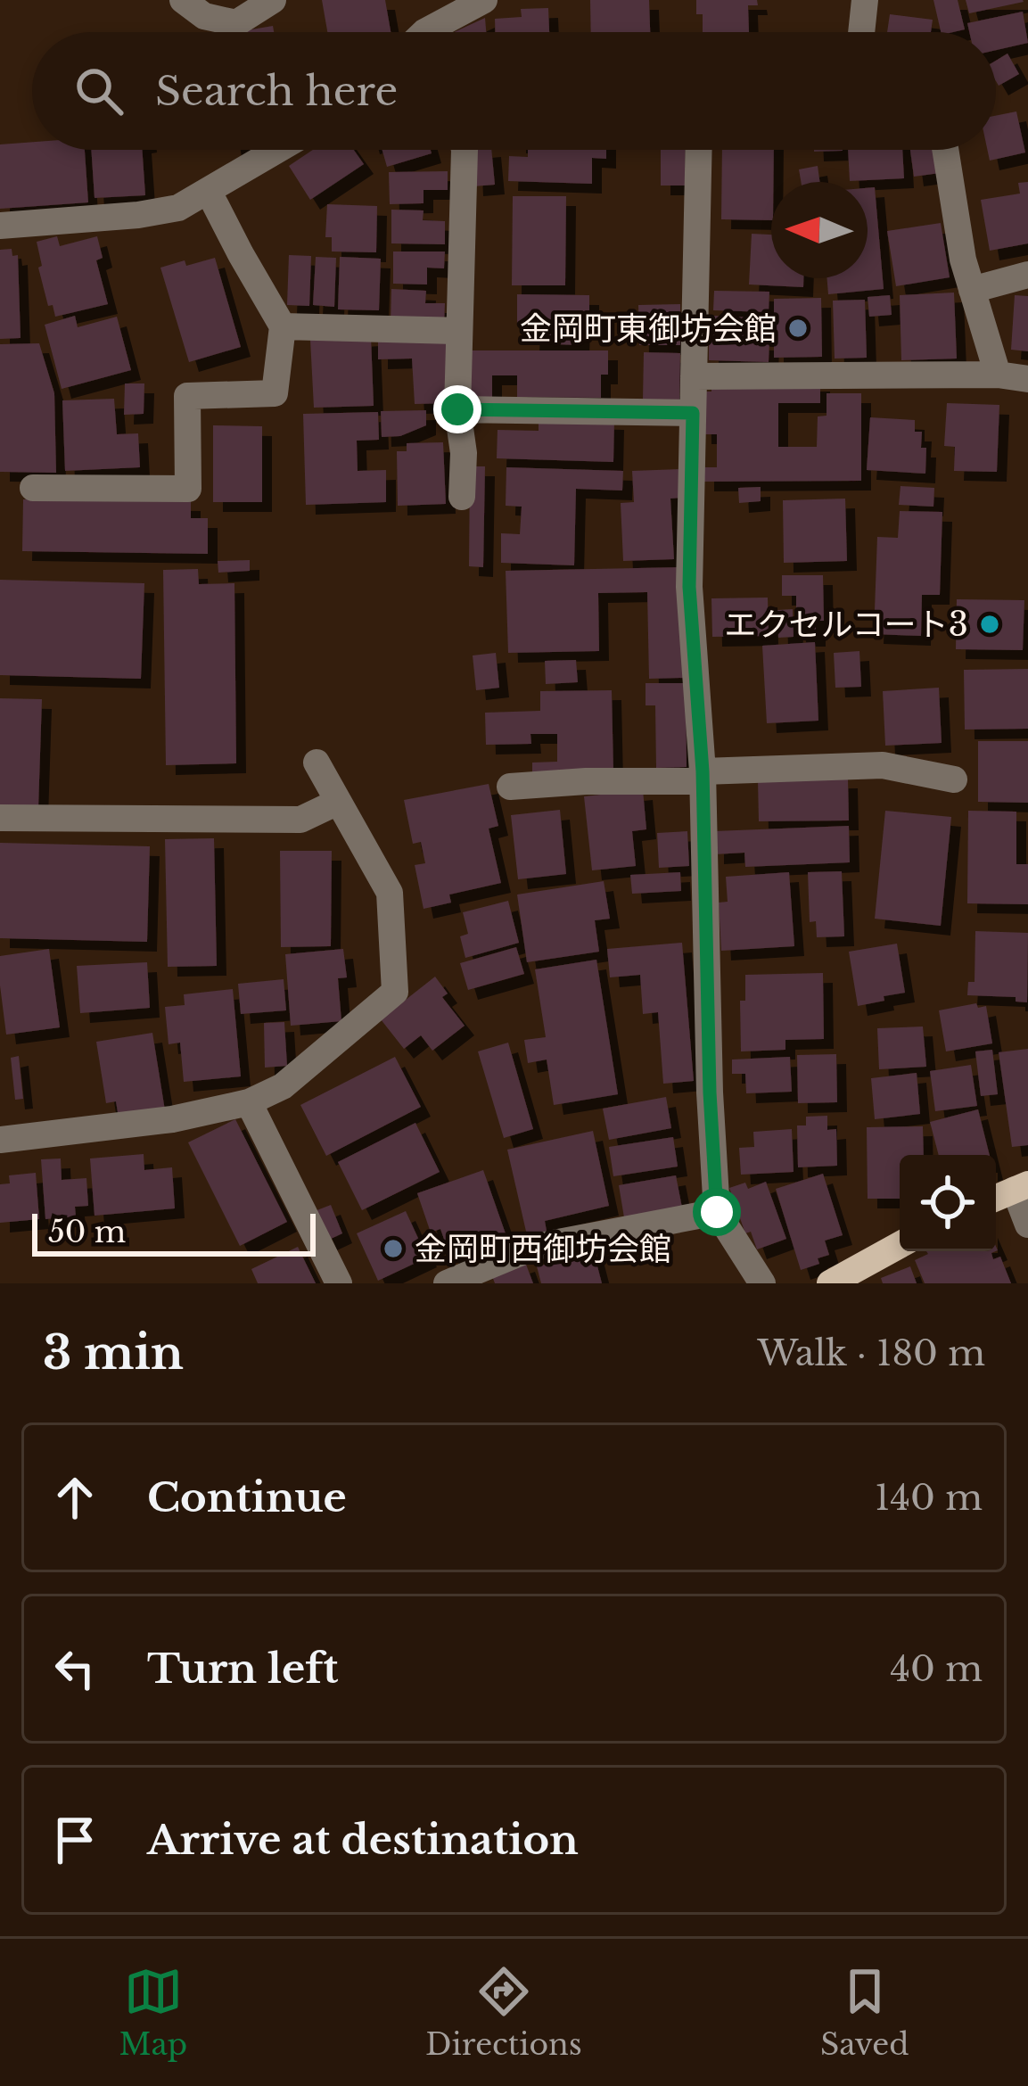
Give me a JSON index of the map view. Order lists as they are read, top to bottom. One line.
{"places":["金岡町東御坊会館","エクセルコート3","金岡町西御坊会館"],"scale_bar":"50 m","north":"left","page":{"search":"Search here","scale":"50 m","heading":["3 min","Walk · 180 m"],"list":[["Continue","140 m"],["Turn left","40 m"],"Arrive at destination"],"nav":["Map","Directions","Saved"]}}
